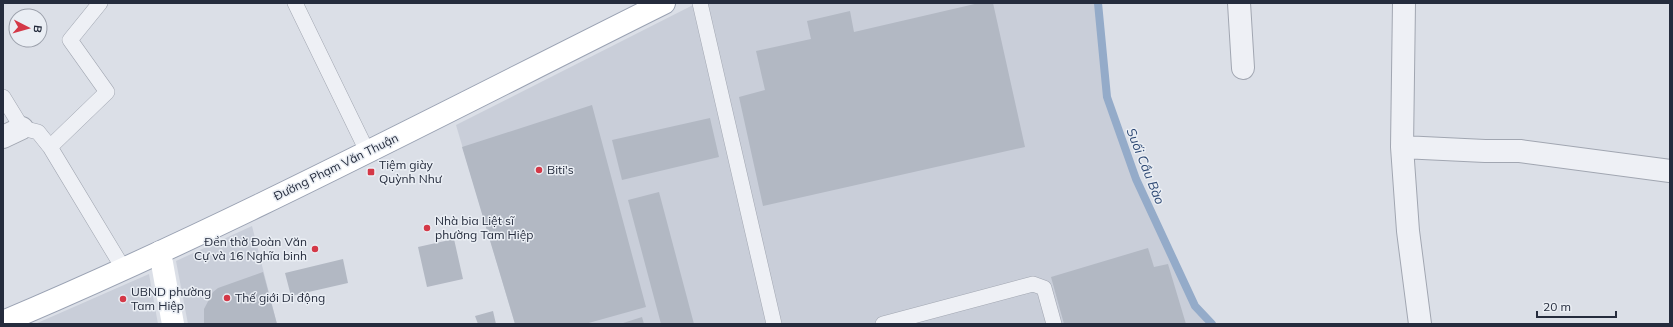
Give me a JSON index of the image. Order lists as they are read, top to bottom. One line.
{"streets":{"main road":["Đường Phạm Văn Thuận"]},"water":["Suối Cầu Bào"],"places":{"other":["Biti's","Nhà bia Liệt sĩ phường Tam Hiệp","Đền thờ Đoàn Văn Cự và 16 Nghĩa binh","Thế giới Di động","UBND phường Tam Hiệp"],"transit":["Tiệm giày Quỳnh Như"]},"scale_bar":"20 m","north":"right"}
